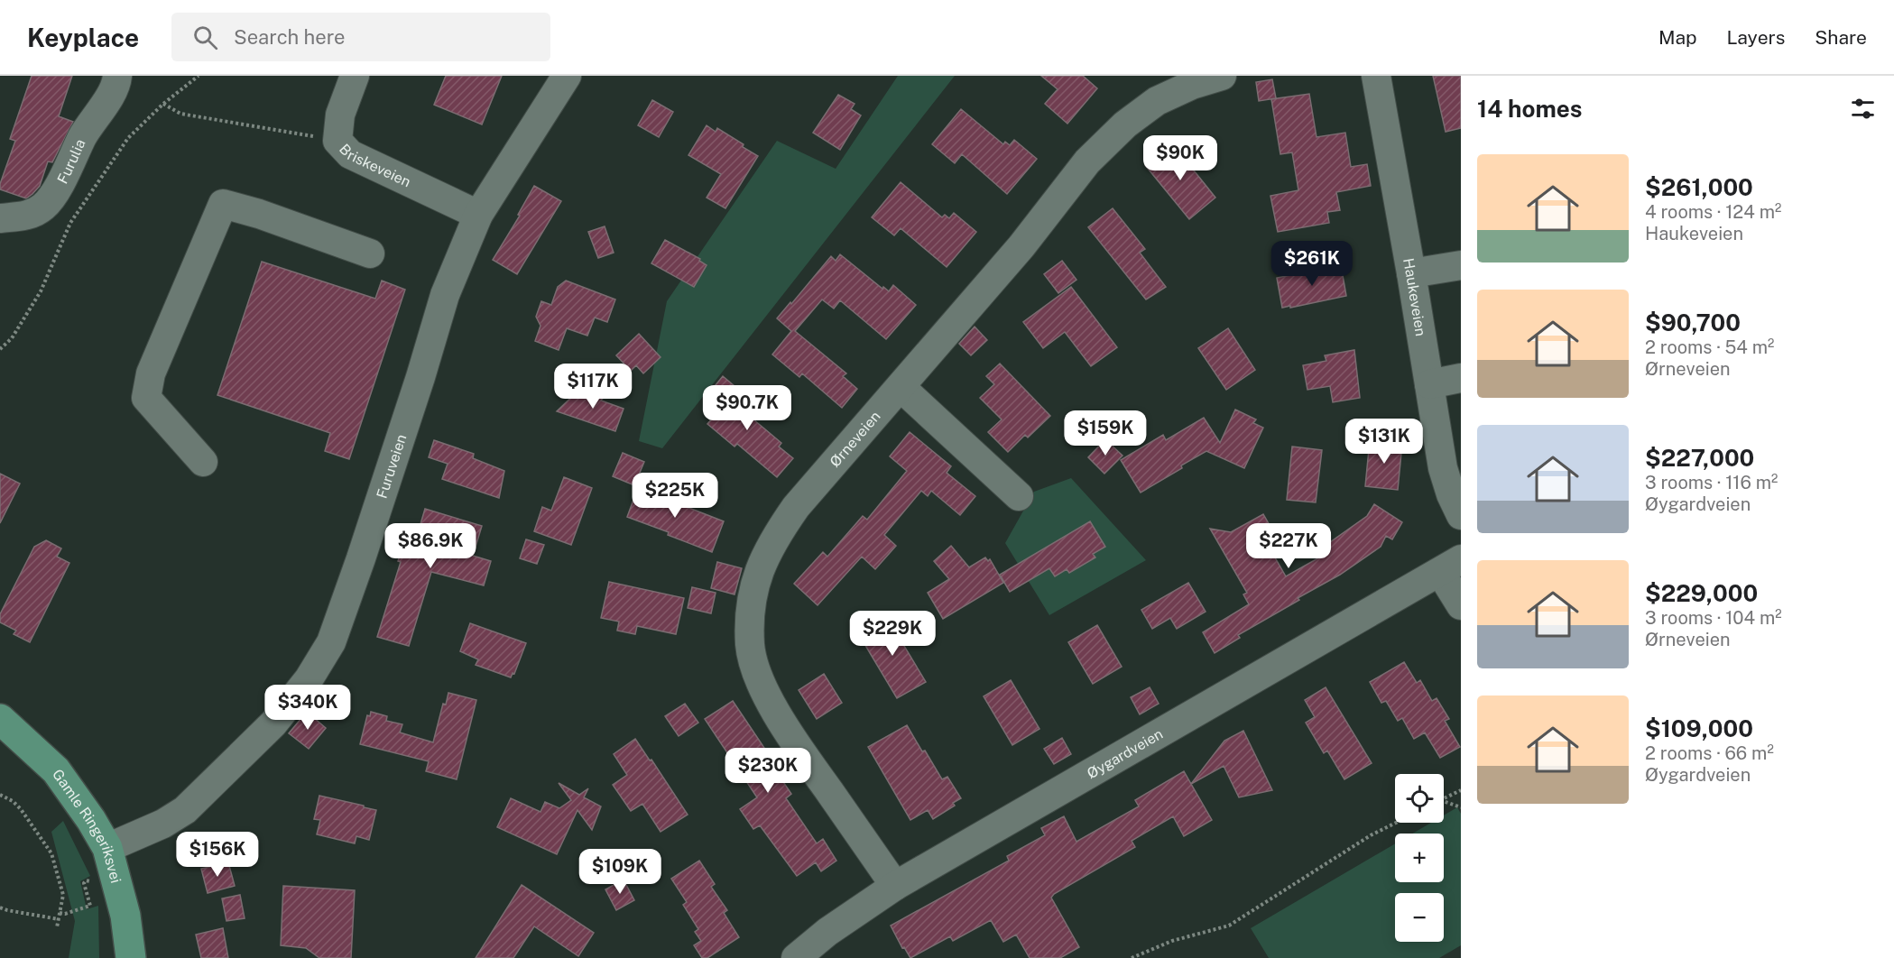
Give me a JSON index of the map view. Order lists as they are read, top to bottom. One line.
{"streets":{"main road":["Gamle Ringeriksvei"],"street":["Furulia","Briskeveien","Haukeveien","Ørneveien","Furuveien","Øygardveien"]},"crossings":[["Briskeveien","Furuveien"],["Ørneveien","Øygardveien"],["Furuveien","Gamle Ringeriksvei"]],"page":{"header":"Keyplace","search":"Search here","nav":["Map","Layers","Share"],"heading":"14 homes","price":["$90K","$261K","$117K","$90.7K","$159K","$131K","$225K","$86.9K","$227K","$229K","$340K","$230K","$156K","$109K"],"list":[{"name":"$261,000","note":"4 rooms · 124 m² · Haukeveien"},{"name":"$90,700","note":"2 rooms · 54 m² · Ørneveien"},{"name":"$227,000","note":"3 rooms · 116 m² · Øygardveien"},{"name":"$229,000","note":"3 rooms · 104 m² · Ørneveien"},{"name":"$109,000","note":"2 rooms · 66 m² · Øygardveien"}],"map_buttons":["+","−"]}}
